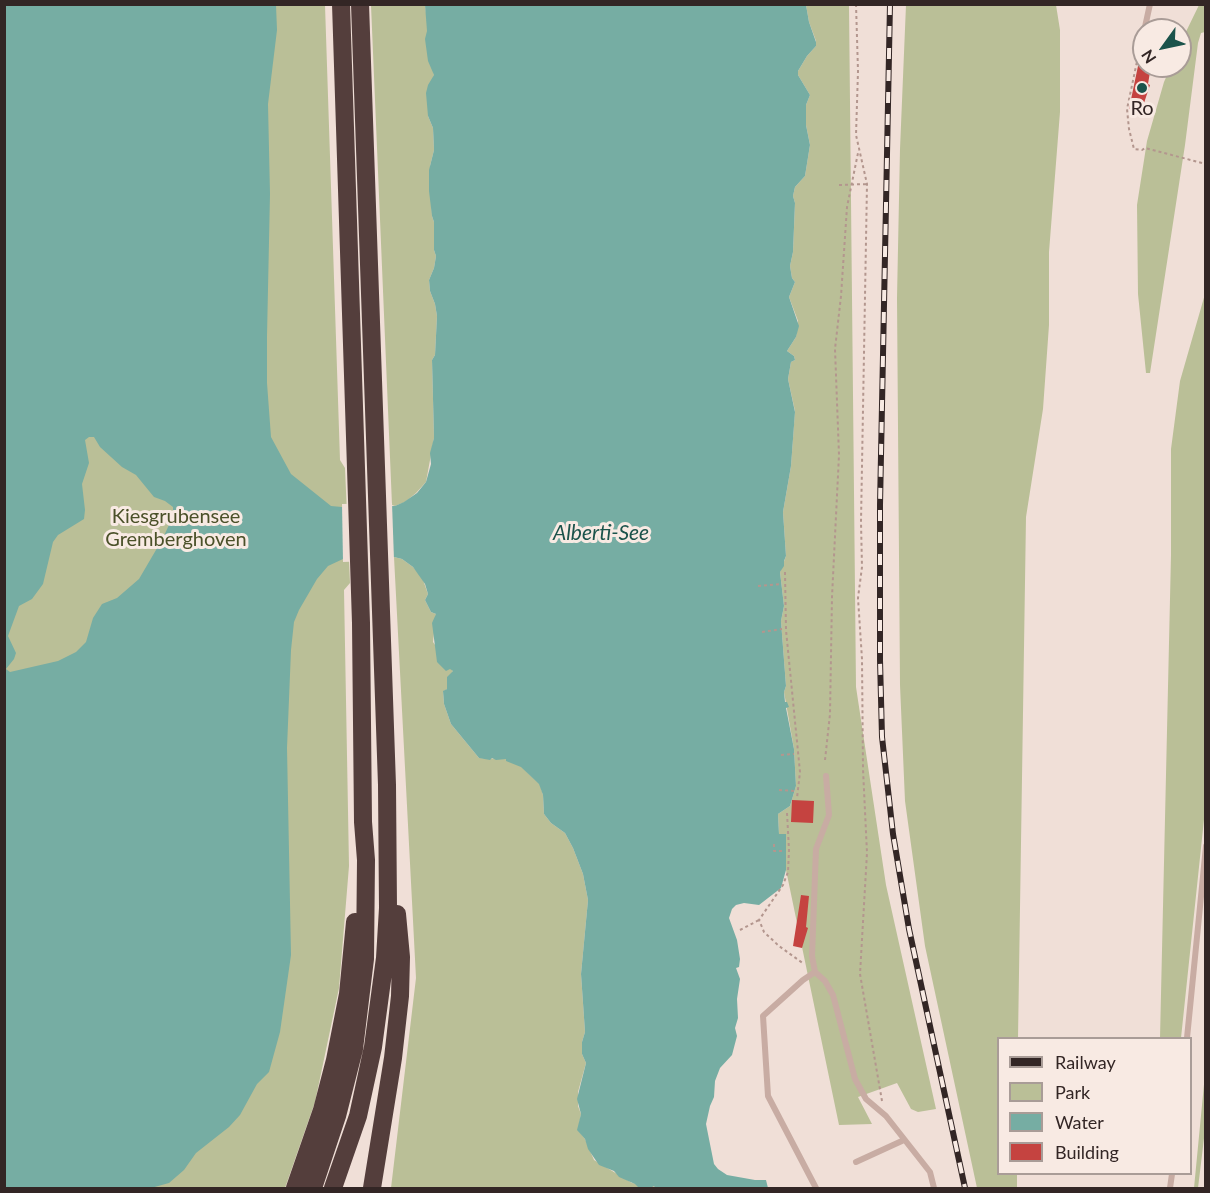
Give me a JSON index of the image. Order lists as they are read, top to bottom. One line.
{"water":["Alberti-See"],"parks":["Kiesgrubensee Gremberghoven"],"places":["Ro"],"legend":["Railway","Park","Water","Building"],"north":"bottom left"}
